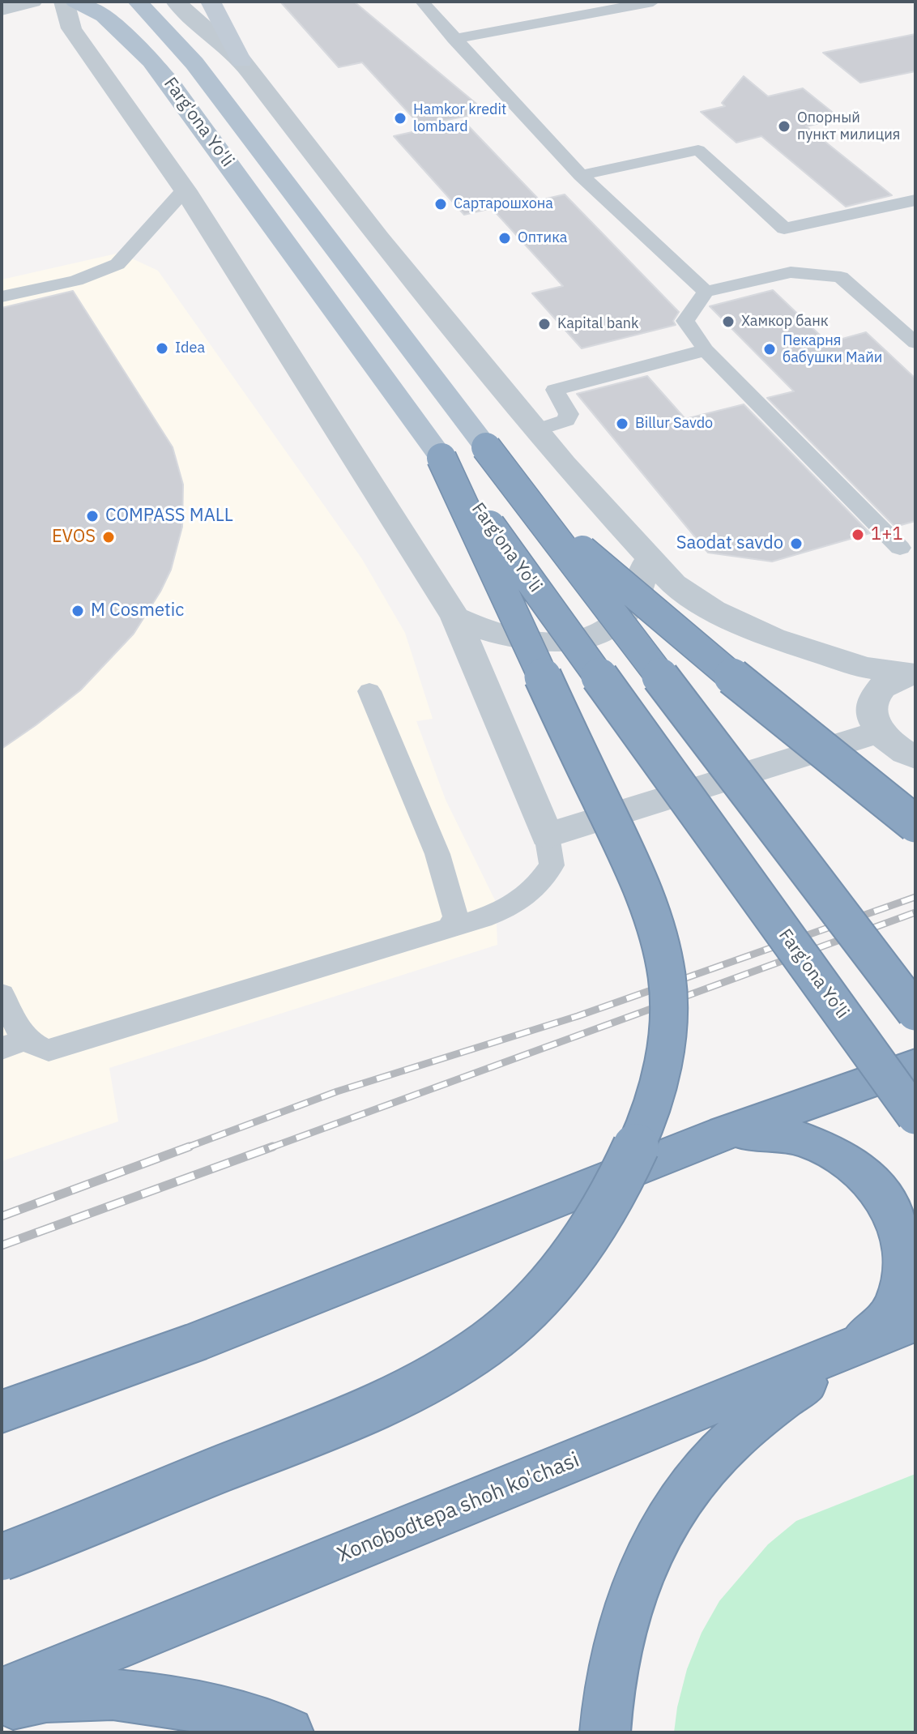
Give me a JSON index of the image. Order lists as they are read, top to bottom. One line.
{"streets":{"highway":["Farg'ona Yo'li","Xonobodtepa shoh ko'chasi"]},"places":["Hamkor kredit lombard","Опорный пункт милиция","Сартарошхона","Оптика","Хамкор банк","Kapital bank","Idea","Пекарня бабушки Майи","Billur Savdo","COMPASS MALL","1+1","EVOS","Saodat savdo","M Cosmetic"]}
